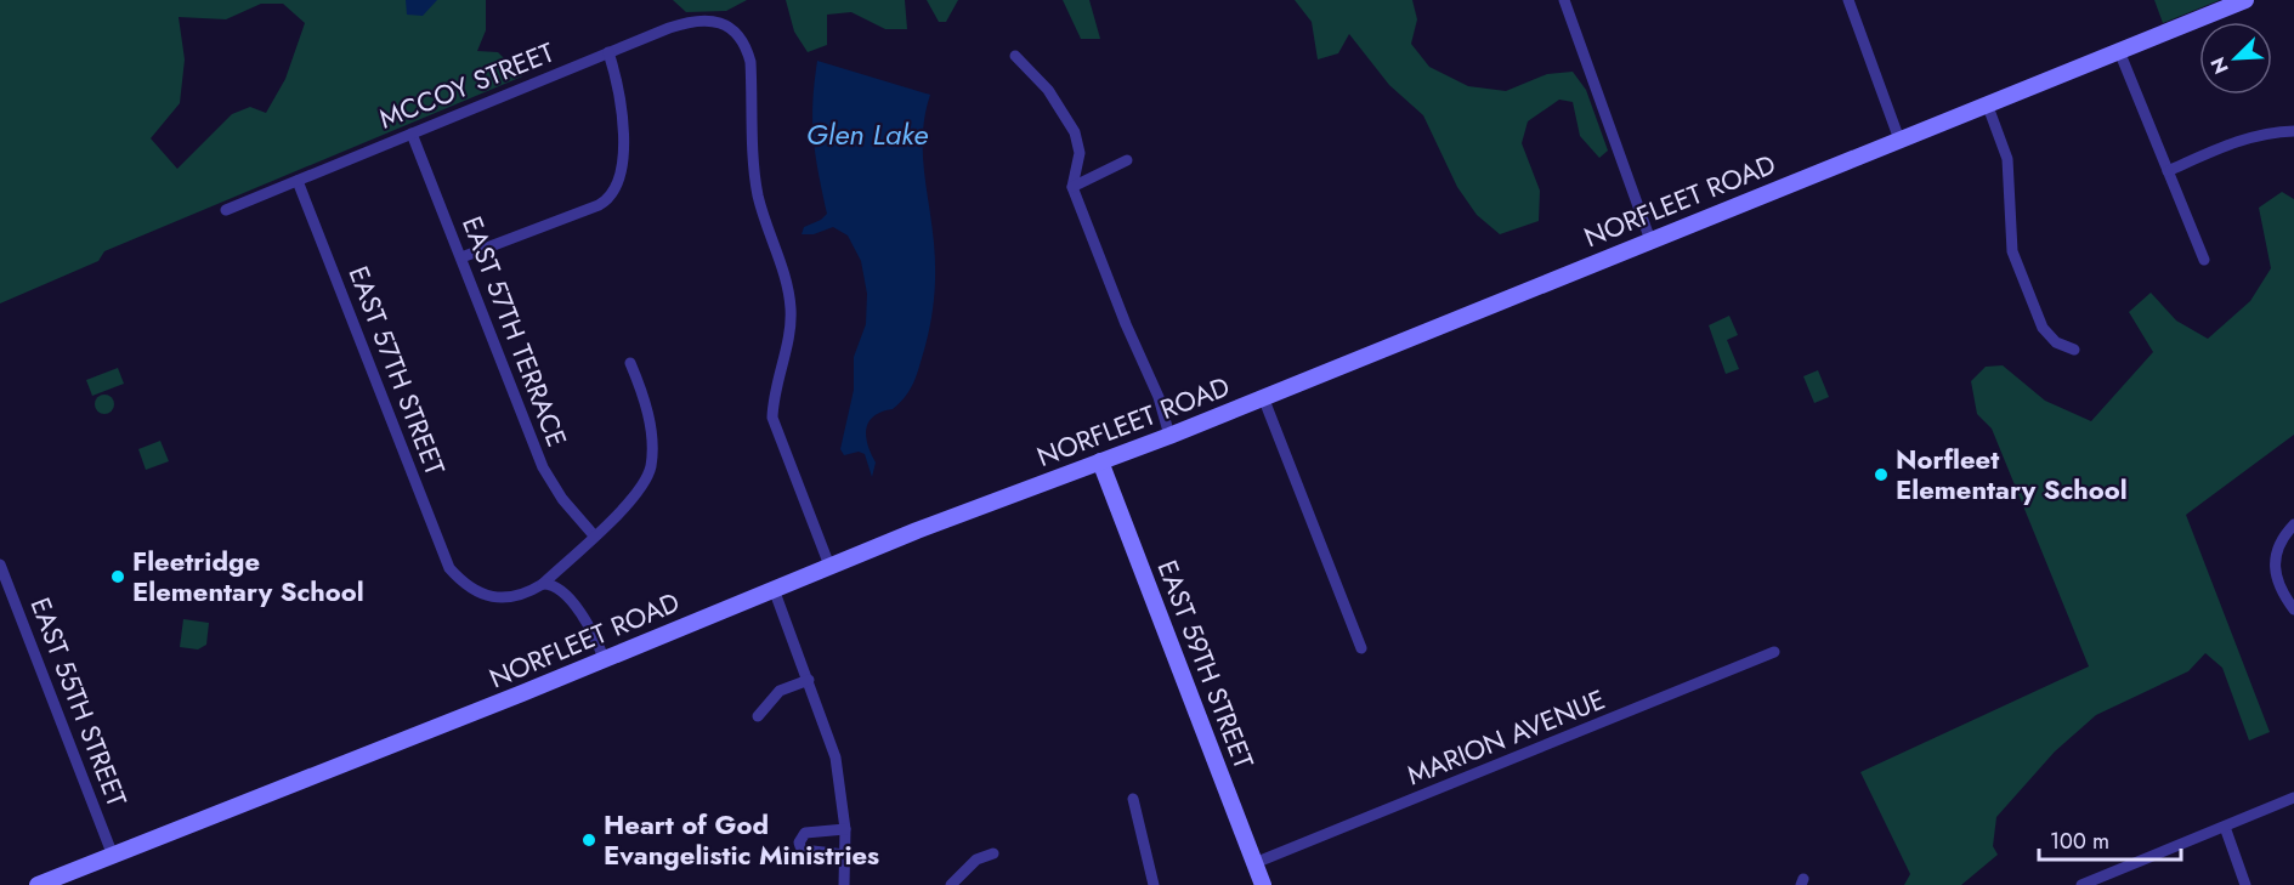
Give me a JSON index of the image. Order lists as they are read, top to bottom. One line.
{"streets":{"street":["MCCOY STREET","NORFLEET ROAD","EAST 57TH TERRACE","EAST 57TH STREET","EAST 59TH STREET","EAST 55TH STREET","MARION AVENUE"]},"crossings":[["MCCOY STREET","NORFLEET ROAD"],["MCCOY STREET","EAST 57TH TERRACE"],["MCCOY STREET","EAST 57TH STREET"],["NORFLEET ROAD","EAST 59TH STREET"],["NORFLEET ROAD","EAST 55TH STREET"],["EAST 59TH STREET","MARION AVENUE"]],"water":["Glen Lake"],"places":["Norfleet Elementary School","Fleetridge Elementary School","Heart of God Evangelistic Ministries"],"scale_bar":"100 m","north":"bottom left"}
